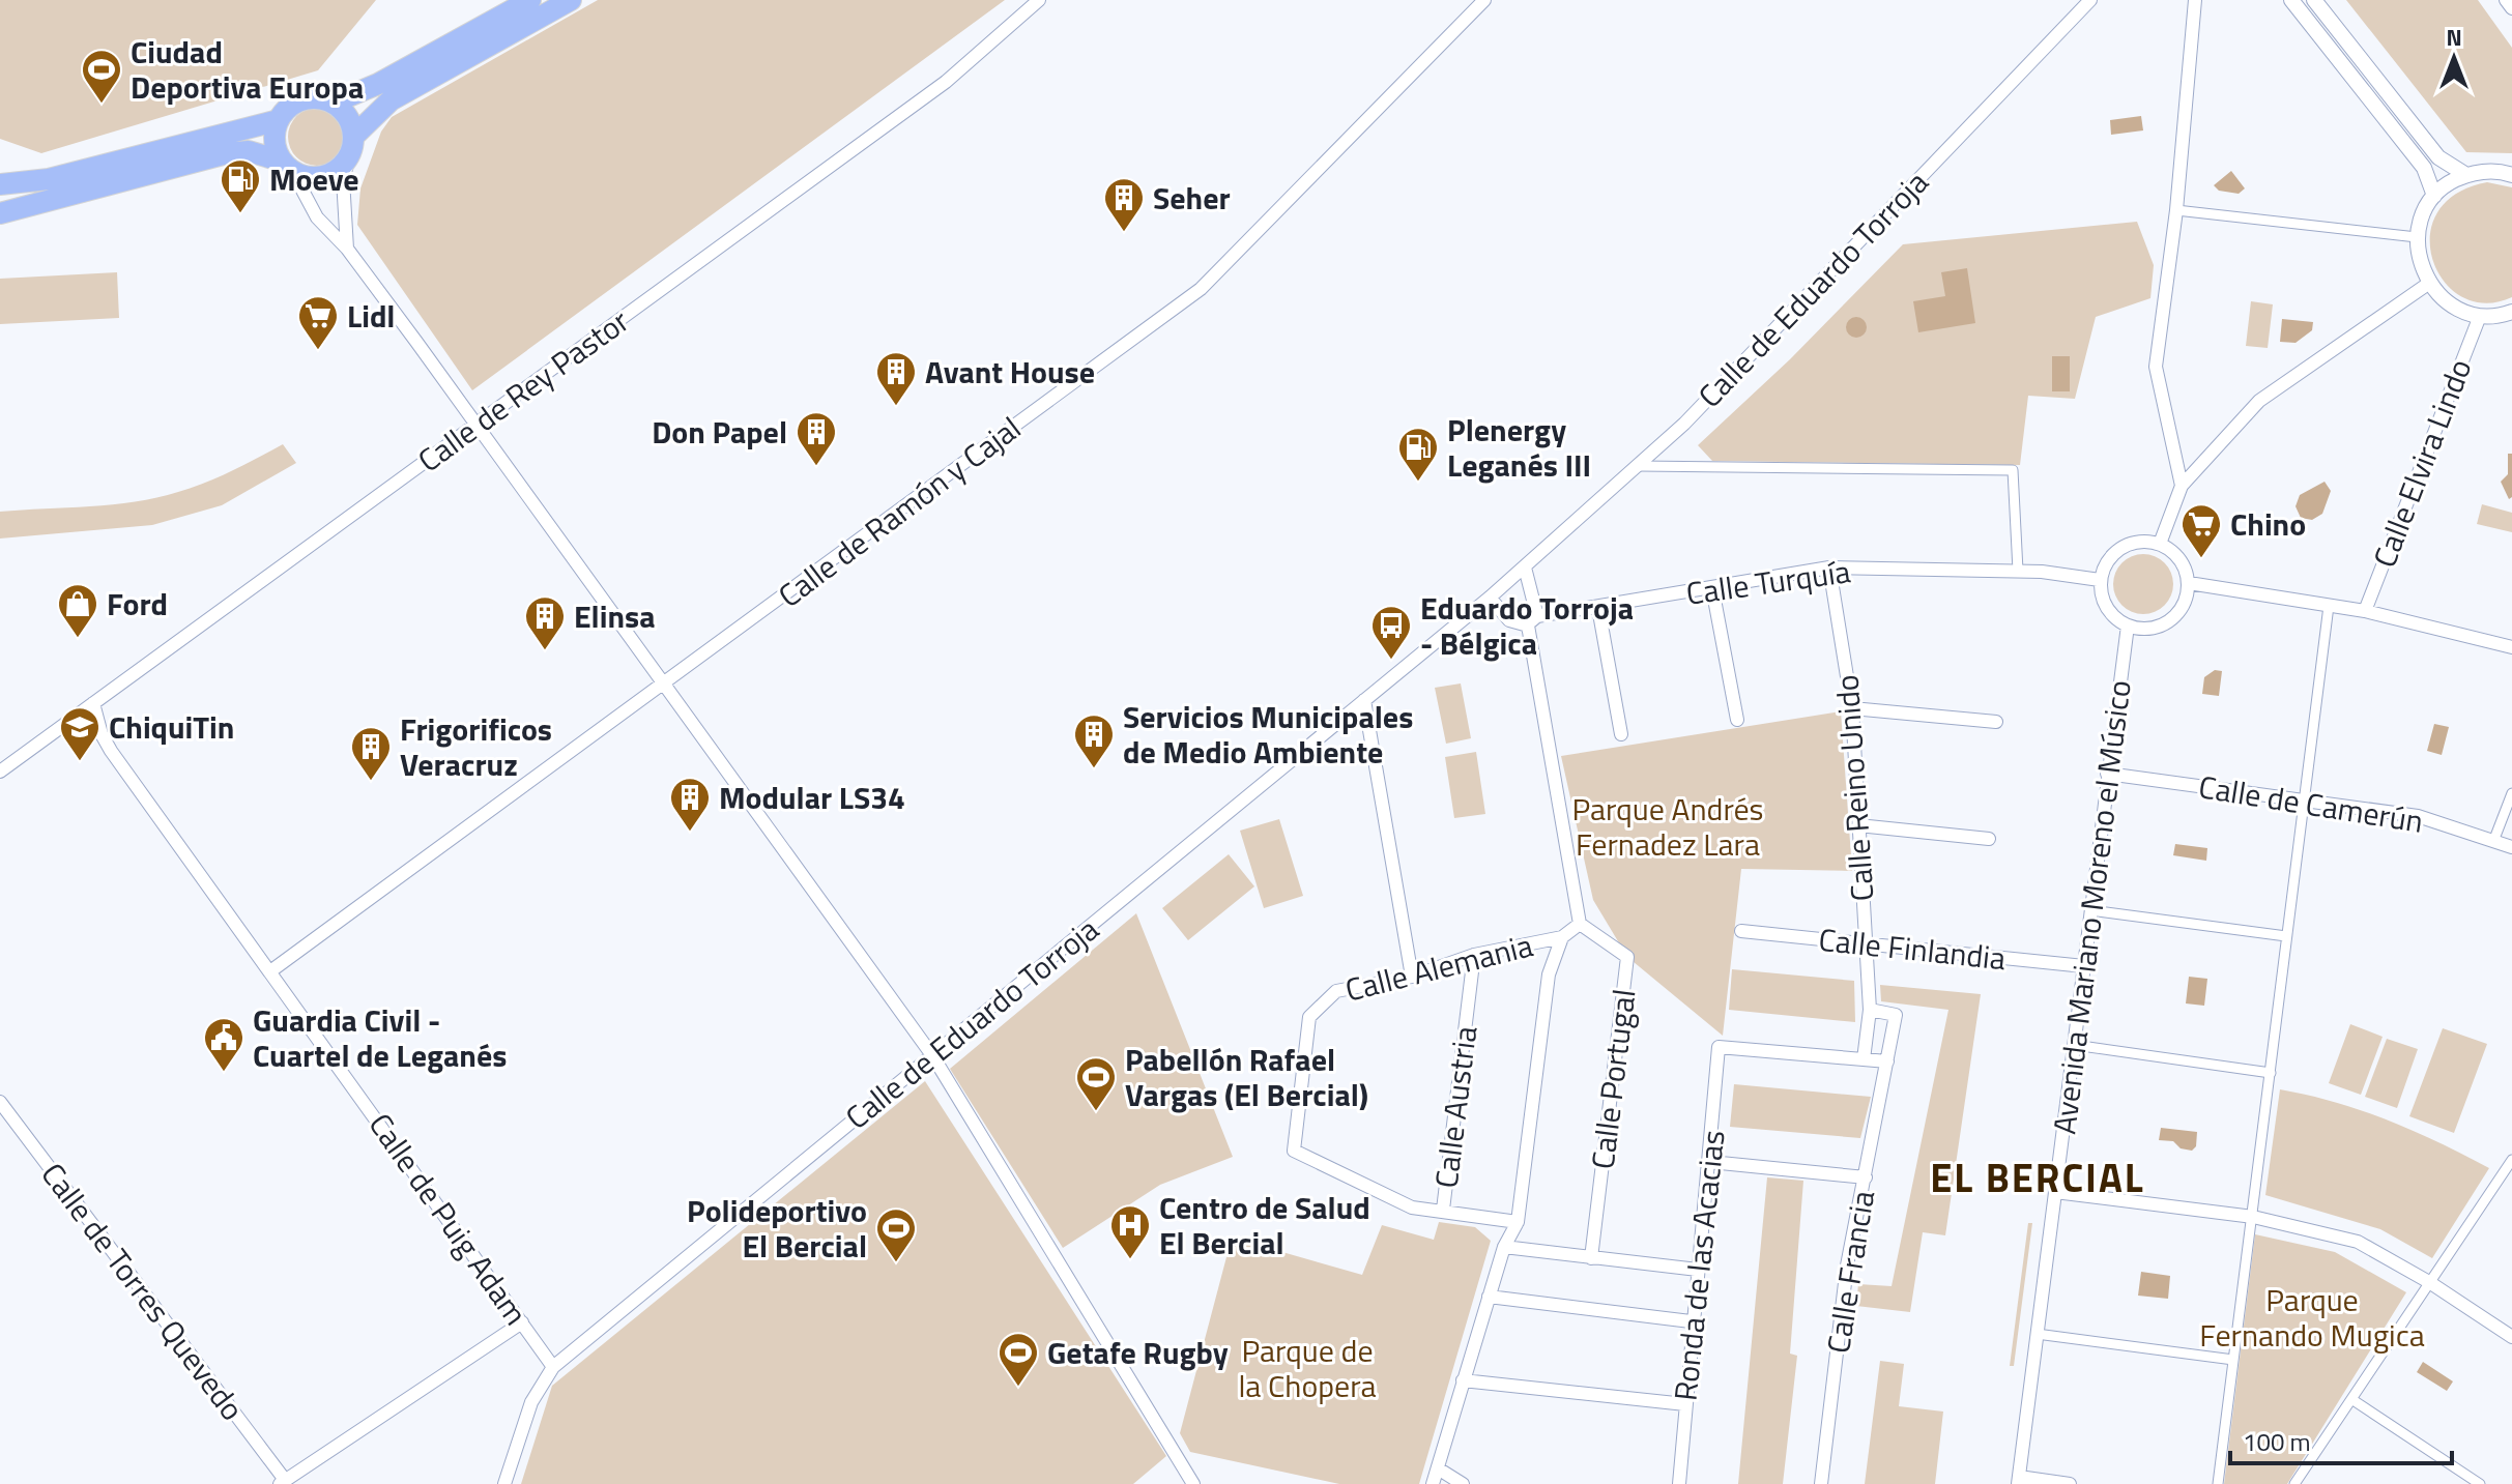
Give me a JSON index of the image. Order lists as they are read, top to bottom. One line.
{"streets":{"street":["Calle de Eduardo Torroja","Calle de Rey Pastor","Calle Elvira Lindo","Calle de Ramón y Cajal","Calle Turquía","Calle Reino Unido","Calle de Camerún","Avenida Mariano Moreno el Músico","Calle Finlandia","Calle Alemania","Calle Portugal","Calle Austria","Calle de Puig Adam","Ronda de las Acacias","Calle Francia","Calle de Torres Quevedo"]},"crossings":[["Calle de Eduardo Torroja","Calle de Puig Adam"],["Calle de Rey Pastor","Calle de Puig Adam"],["Calle de Ramón y Cajal","Calle de Puig Adam"],["Calle Turquía","Calle Reino Unido"],["Calle Turquía","Avenida Mariano Moreno el Músico"],["Calle Reino Unido","Calle Finlandia"],["Calle Reino Unido","Ronda de las Acacias"],["Calle Reino Unido","Calle Francia"],["Calle de Camerún","Avenida Mariano Moreno el Músico"],["Avenida Mariano Moreno el Músico","Calle Finlandia"],["Calle Alemania","Calle Austria"]],"districts":["EL BERCIAL"],"parks":["Parque Andrés Fernadez Lara","Parque Fernando Mugica","Parque de la Chopera"],"places":{"sports":["Ciudad Deportiva Europa","Pabellón Rafael Vargas (El Bercial)","Polideportivo El Bercial","Getafe Rugby"],"fuel station":["Moeve","Plenergy Leganés III"],"building":["Seher","Avant House","Don Papel","Elinsa","Servicios Municipales de Medio Ambiente","Frigorificos Veracruz","Modular LS34"],"supermarket":["Lidl","Chino"],"shop":["Ford"],"bus stop":["Eduardo Torroja - Bélgica"],"school or university":["ChiquiTin"],"public building":["Guardia Civil - Cuartel de Leganés"],"hospital":["Centro de Salud El Bercial"]},"scale_bar":"100 m","north":"top"}
